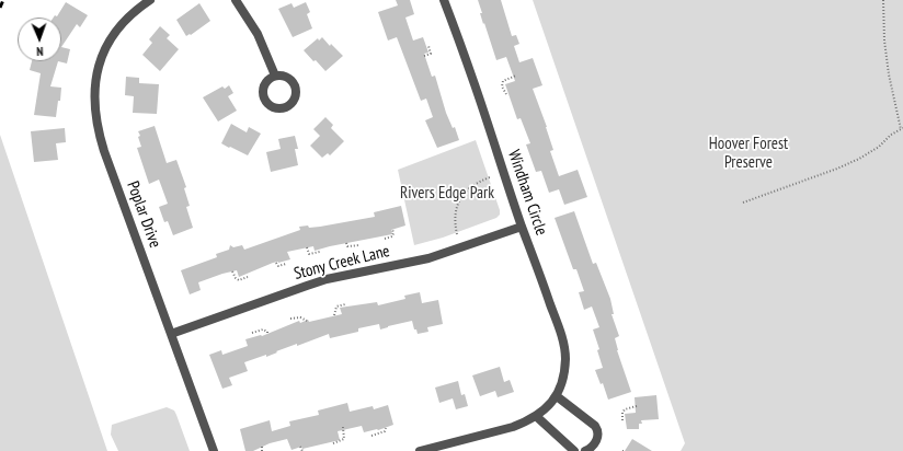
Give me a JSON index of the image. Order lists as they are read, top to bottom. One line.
{"streets":{"street":["Windham Circle","Poplar Drive","Stony Creek Lane"]},"crossings":[["Windham Circle","Stony Creek Lane"],["Poplar Drive","Stony Creek Lane"]],"parks":["Hoover Forest Preserve","Rivers Edge Park"],"north":"bottom"}
